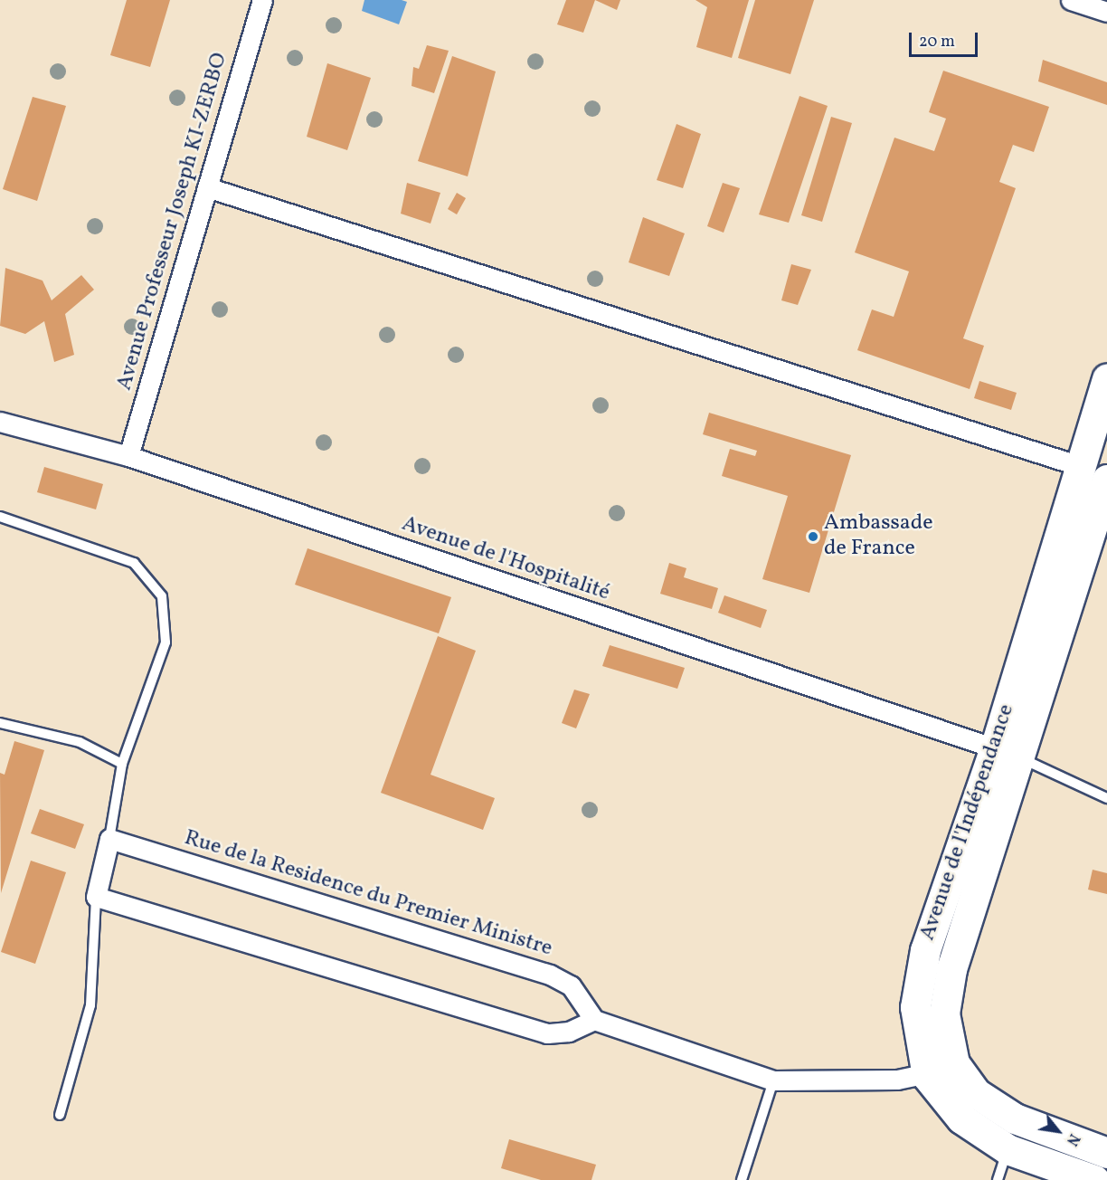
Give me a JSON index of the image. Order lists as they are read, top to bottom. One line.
{"streets":{"main road":["Avenue de l'Indépendance"],"street":["Avenue Professeur Joseph KI-ZERBO","Avenue de l'Hospitalité","Rue de la Residence du Premier Ministre"]},"crossings":[["Avenue Professeur Joseph KI-ZERBO","Avenue de l'Hospitalité"],["Avenue de l'Hospitalité","Avenue de l'Indépendance"]],"places":["Ambassade de France"],"scale_bar":"20 m","north":"bottom right"}
